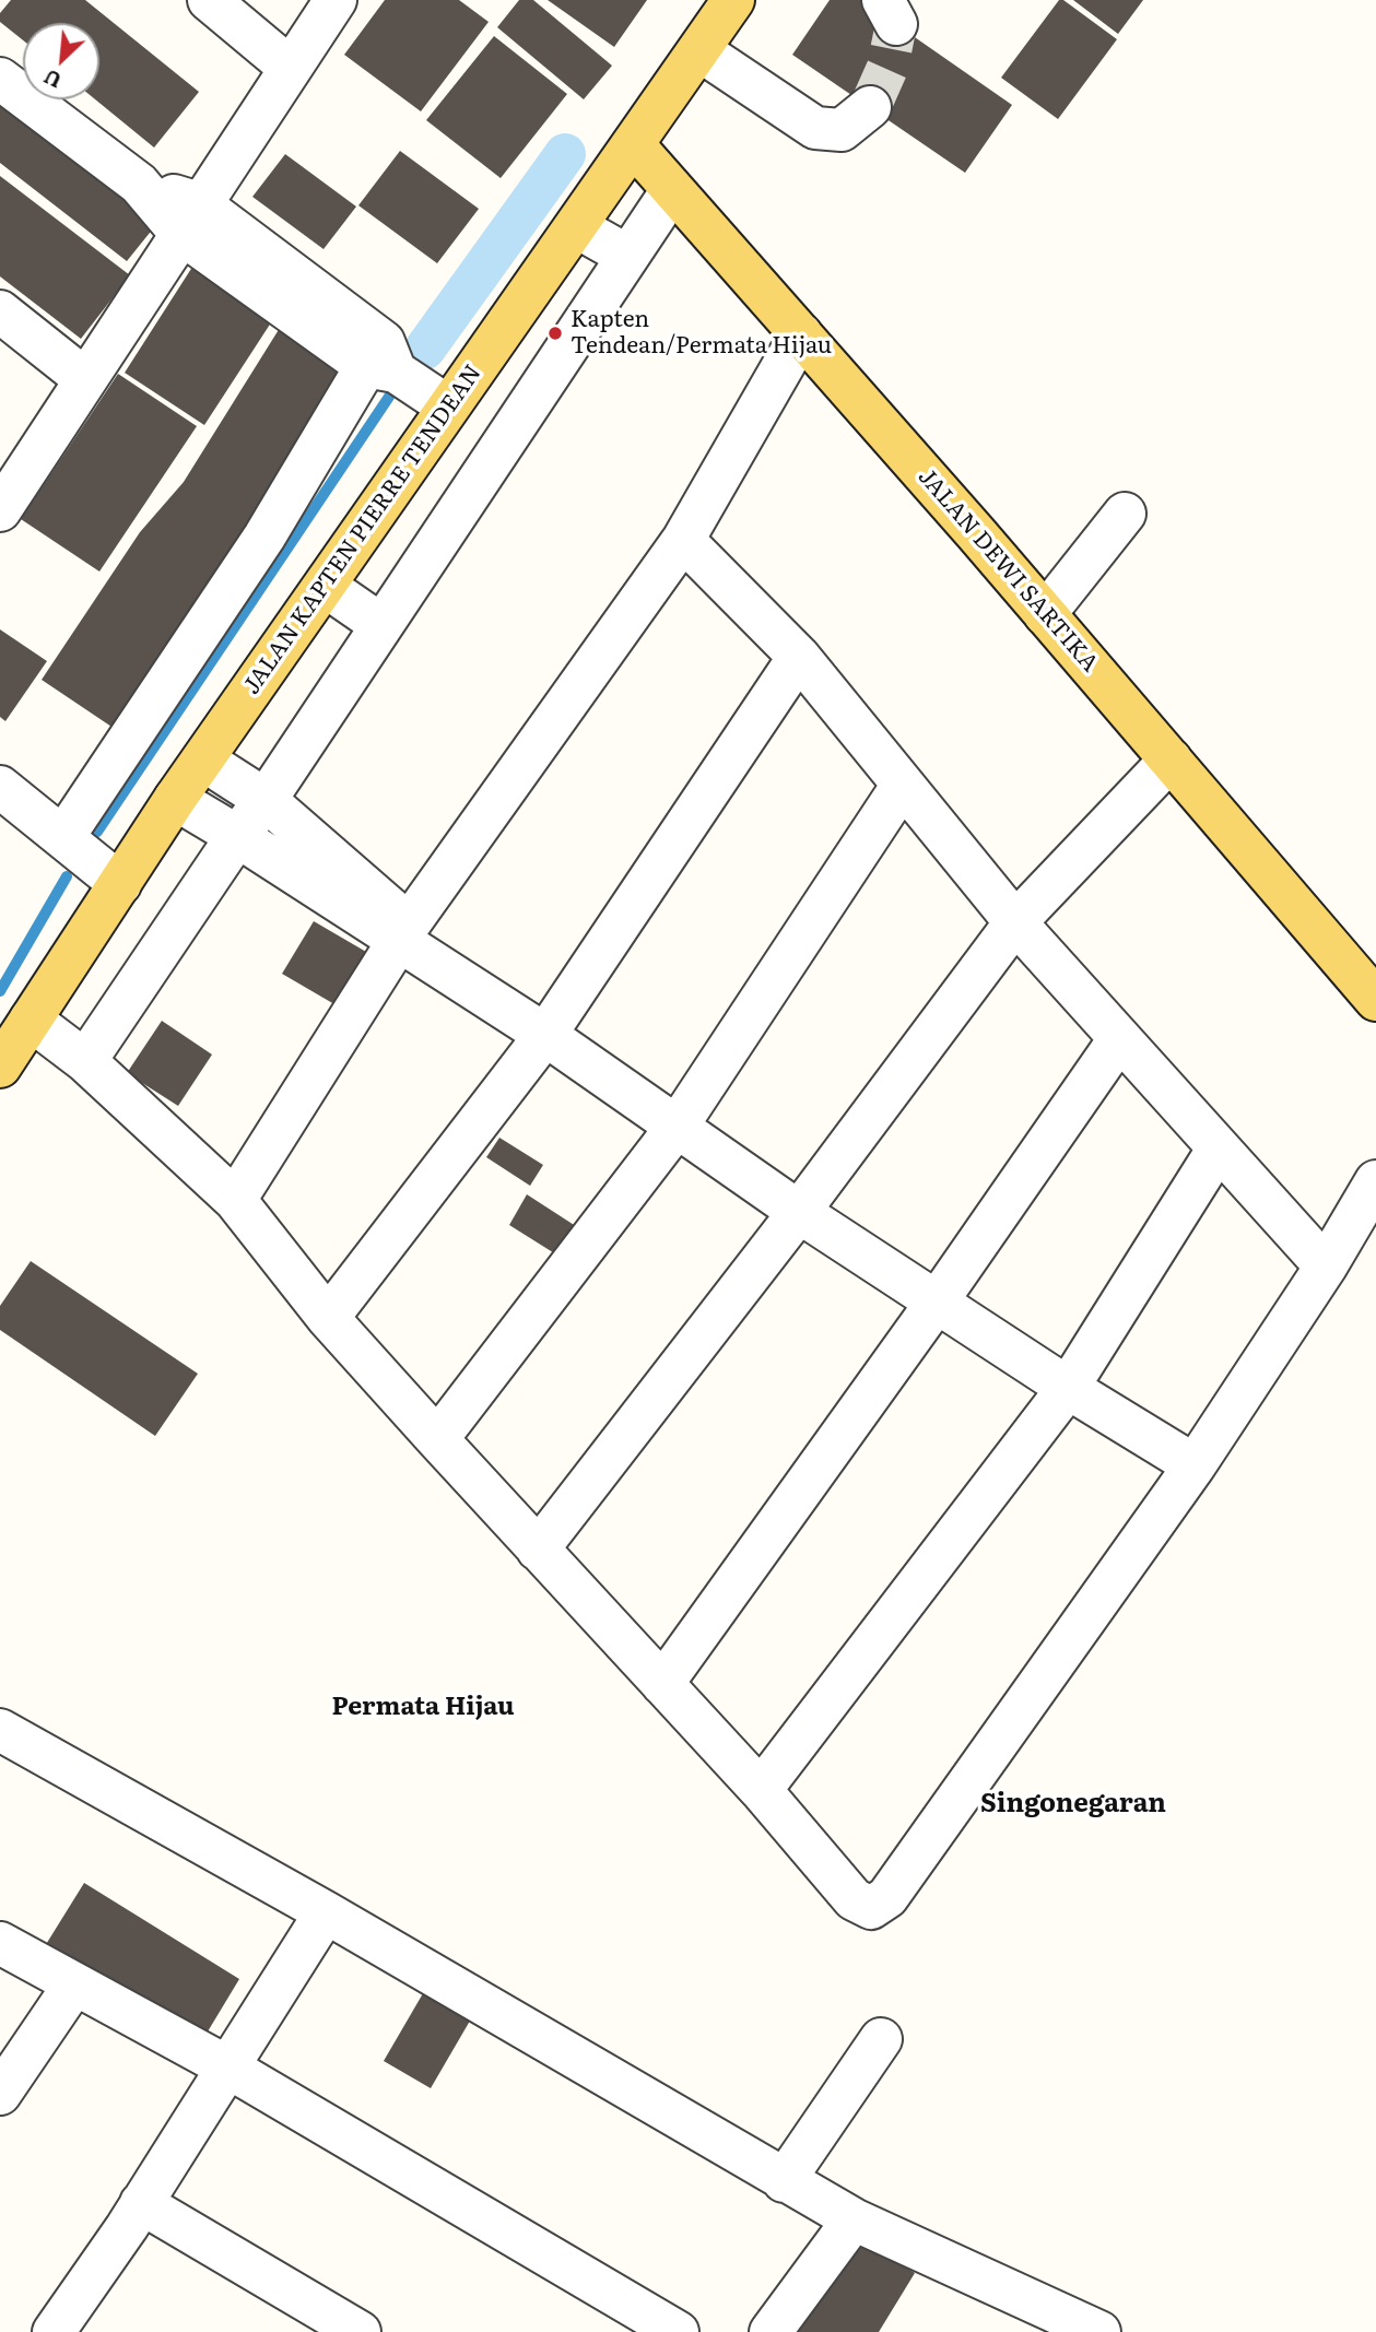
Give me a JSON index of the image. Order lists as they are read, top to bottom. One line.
{"streets":{"main road":["JALAN KAPTEN PIERRE TENDEAN","JALAN DEWI SARTIKA"]},"crossings":[["JALAN KAPTEN PIERRE TENDEAN","JALAN DEWI SARTIKA"]],"districts":["Permata Hijau","Singonegaran"],"places":["Kapten Tendean/Permata Hijau"],"north":"bottom left"}
